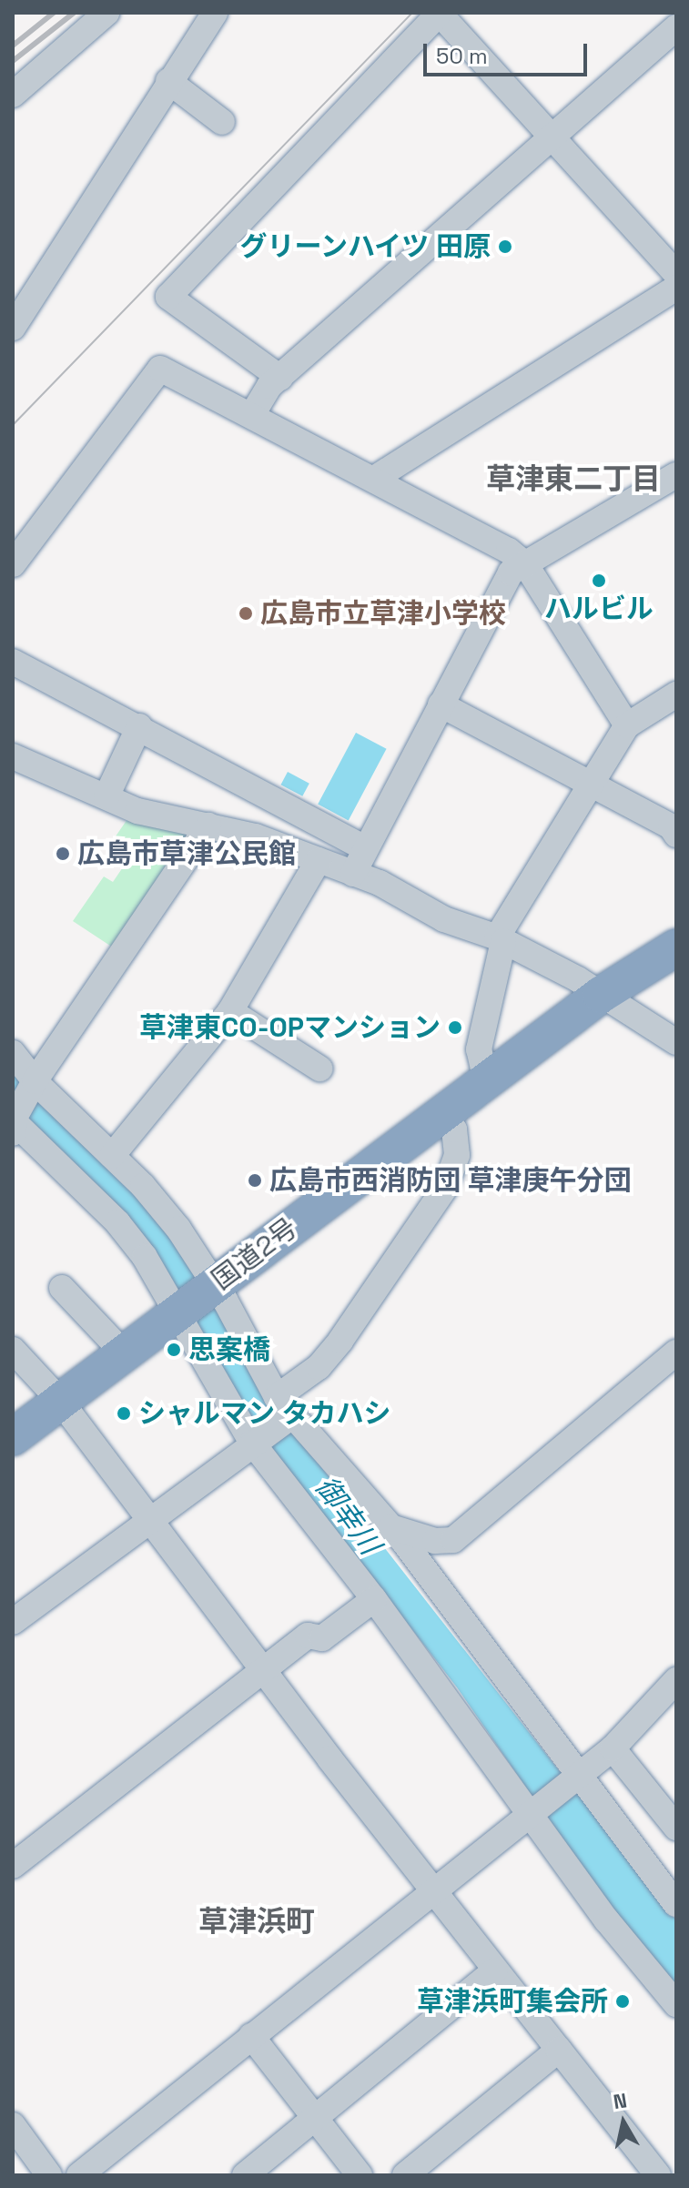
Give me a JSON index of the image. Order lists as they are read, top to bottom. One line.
{"streets":{"highway":["国道2号"]},"districts":["草津東二丁目","草津浜町"],"water":["御幸川"],"places":["グリーンハイツ 田原","ハルビル","広島市立草津小学校","広島市草津公民館","草津東CO-OPマンション","広島市西消防団 草津庚午分団","思案橋","シャルマン タカハシ","草津浜町集会所"],"scale_bar":"50 m","north":"top"}
